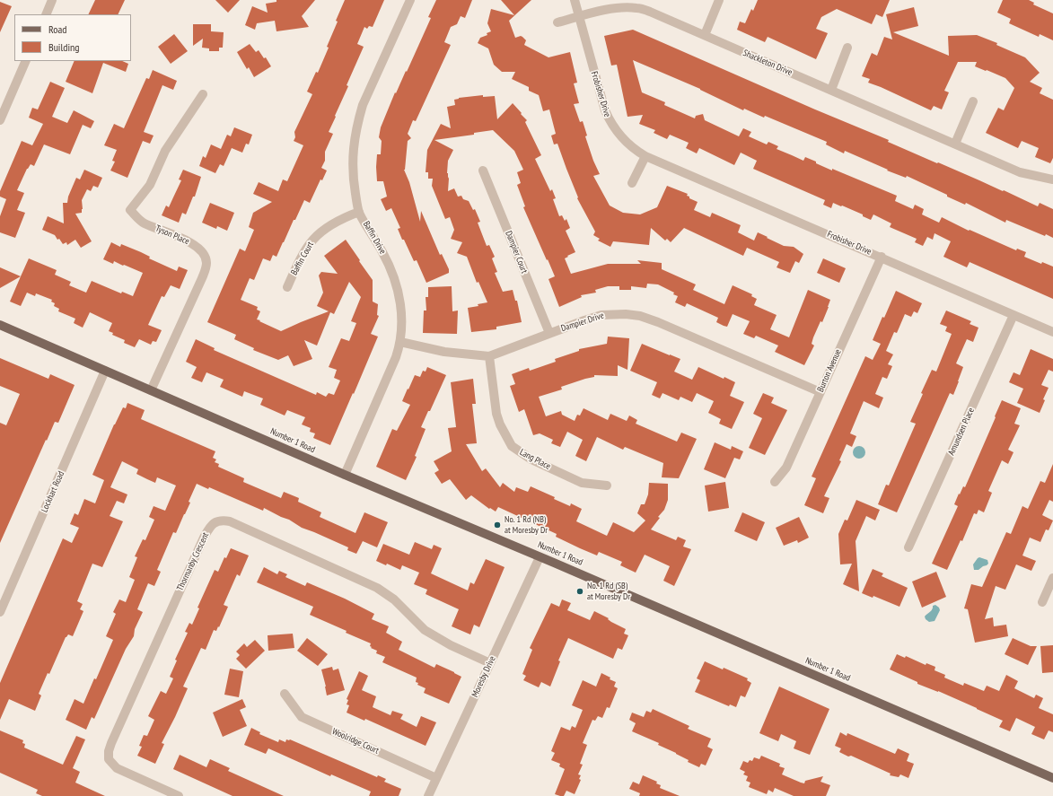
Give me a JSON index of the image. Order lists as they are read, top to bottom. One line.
{"streets":{"main road":["Number 1 Road"],"street":["Shackleton Drive","Frobisher Drive","Tyson Place","Baffin Drive","Dampier Court","Baffin Court","Dampier Drive","Burton Avenue","Amundsen Place","Lang Place","Lockhart Road","Thormanby Crescent","Moresby Drive","Woolridge Court"]},"crossings":[["Shackleton Drive","Frobisher Drive"],["Frobisher Drive","Burton Avenue"],["Frobisher Drive","Amundsen Place"],["Tyson Place","Number 1 Road"],["Baffin Drive","Baffin Court"],["Baffin Drive","Dampier Drive"],["Baffin Drive","Number 1 Road"],["Dampier Court","Dampier Drive"],["Dampier Drive","Burton Avenue"],["Dampier Drive","Lang Place"],["Number 1 Road","Lockhart Road"],["Number 1 Road","Moresby Drive"],["Thormanby Crescent","Moresby Drive"],["Moresby Drive","Woolridge Court"]],"places":["No. 1 Rd (NB) at Moresby Dr","No. 1 Rd (SB) at Moresby Dr"],"legend":["Road","Building"]}
